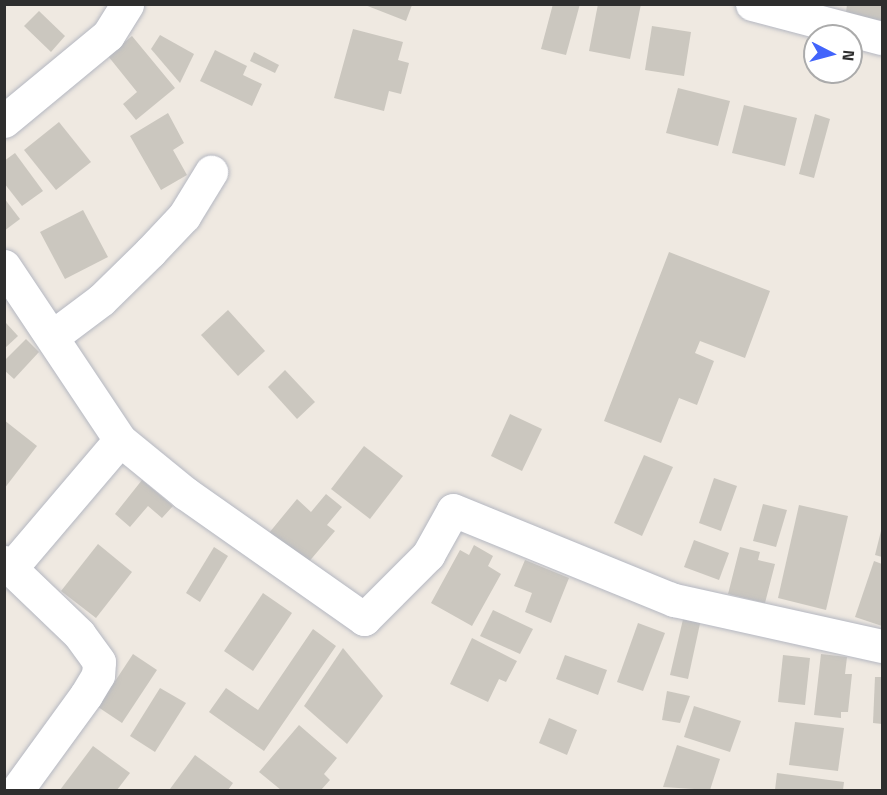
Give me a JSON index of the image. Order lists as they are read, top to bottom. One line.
{"north":"right"}
